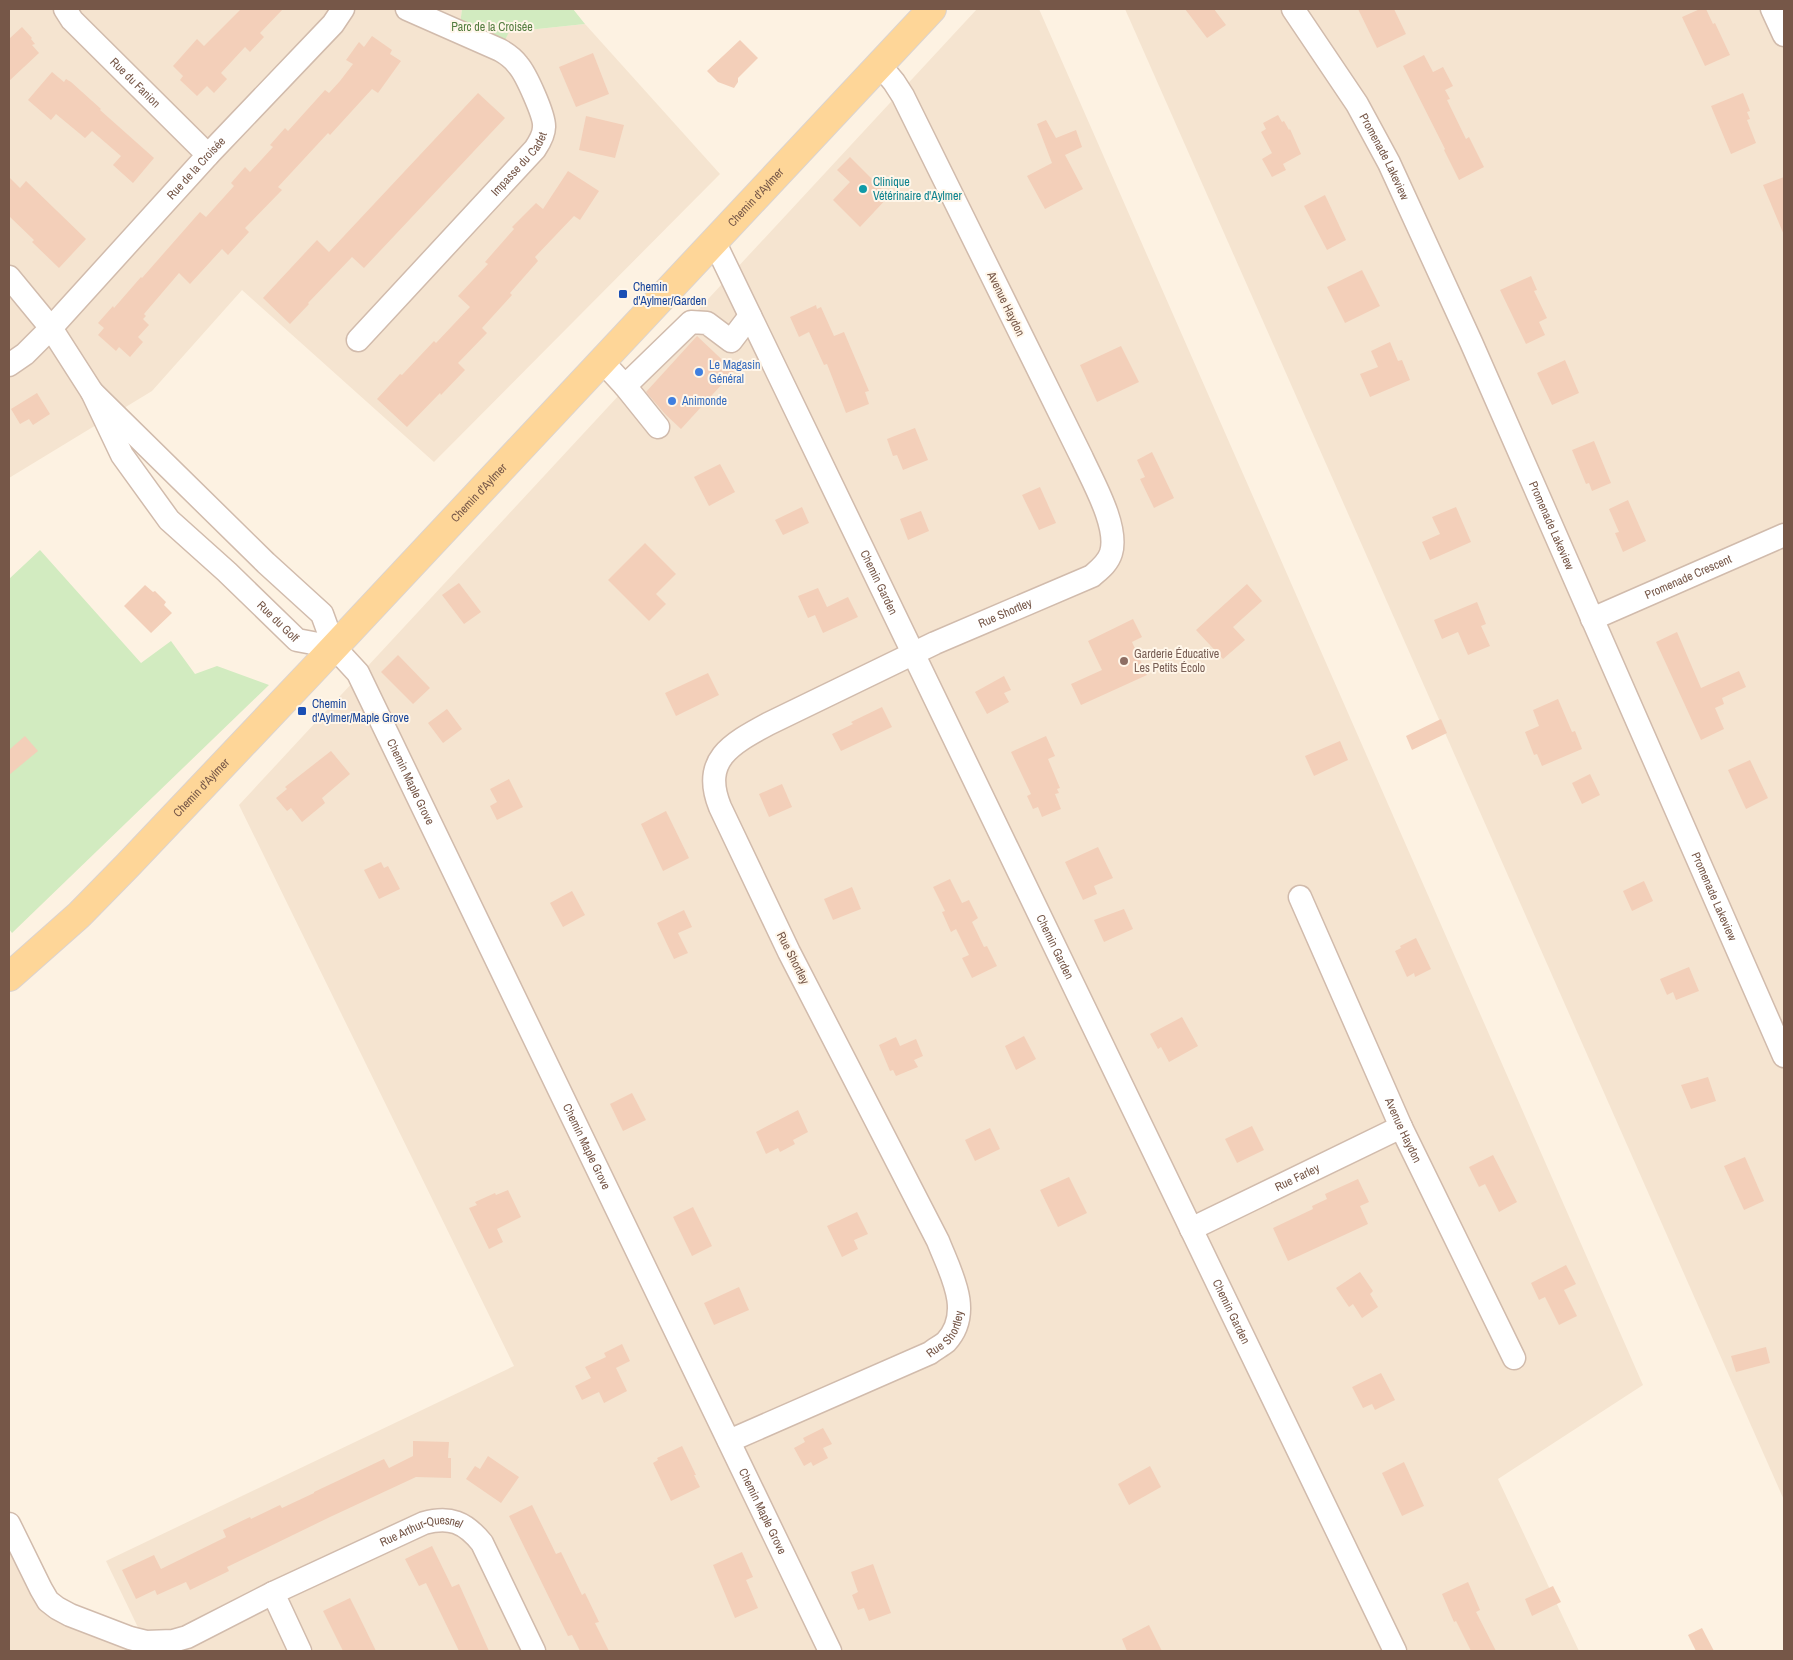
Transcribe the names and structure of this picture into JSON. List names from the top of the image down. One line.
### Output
{"streets":{"main road":["Chemin d'Aylmer"],"street":["Rue du Fanion","Promenade Lakeview","Impasse du Cadet","Rue de la Croisée","Avenue Haydon","Promenade Crescent","Chemin Garden","Rue Shortley","Rue du Golf","Chemin Maple Grove","Rue Farley","Rue Arthur-Quesnel"]},"crossings":[["Rue du Fanion","Rue de la Croisée"],["Promenade Lakeview","Promenade Crescent"],["Rue de la Croisée","Rue du Golf"],["Chemin d'Aylmer","Avenue Haydon"],["Chemin d'Aylmer","Chemin Garden"],["Chemin d'Aylmer","Rue du Golf"],["Chemin d'Aylmer","Chemin Maple Grove"],["Avenue Haydon","Rue Shortley"],["Avenue Haydon","Rue Farley"],["Chemin Garden","Rue Shortley"],["Chemin Garden","Rue Farley"],["Rue Shortley","Chemin Maple Grove"],["Rue du Golf","Chemin Maple Grove"]],"parks":["Parc de la Croisée"],"places":{"other":["Clinique Vétérinaire d'Aylmer","Le Magasin Général","Animonde","Garderie Éducative Les Petits Écolo"],"transit":["Chemin d'Aylmer/Garden","Chemin d'Aylmer/Maple Grove"]}}
